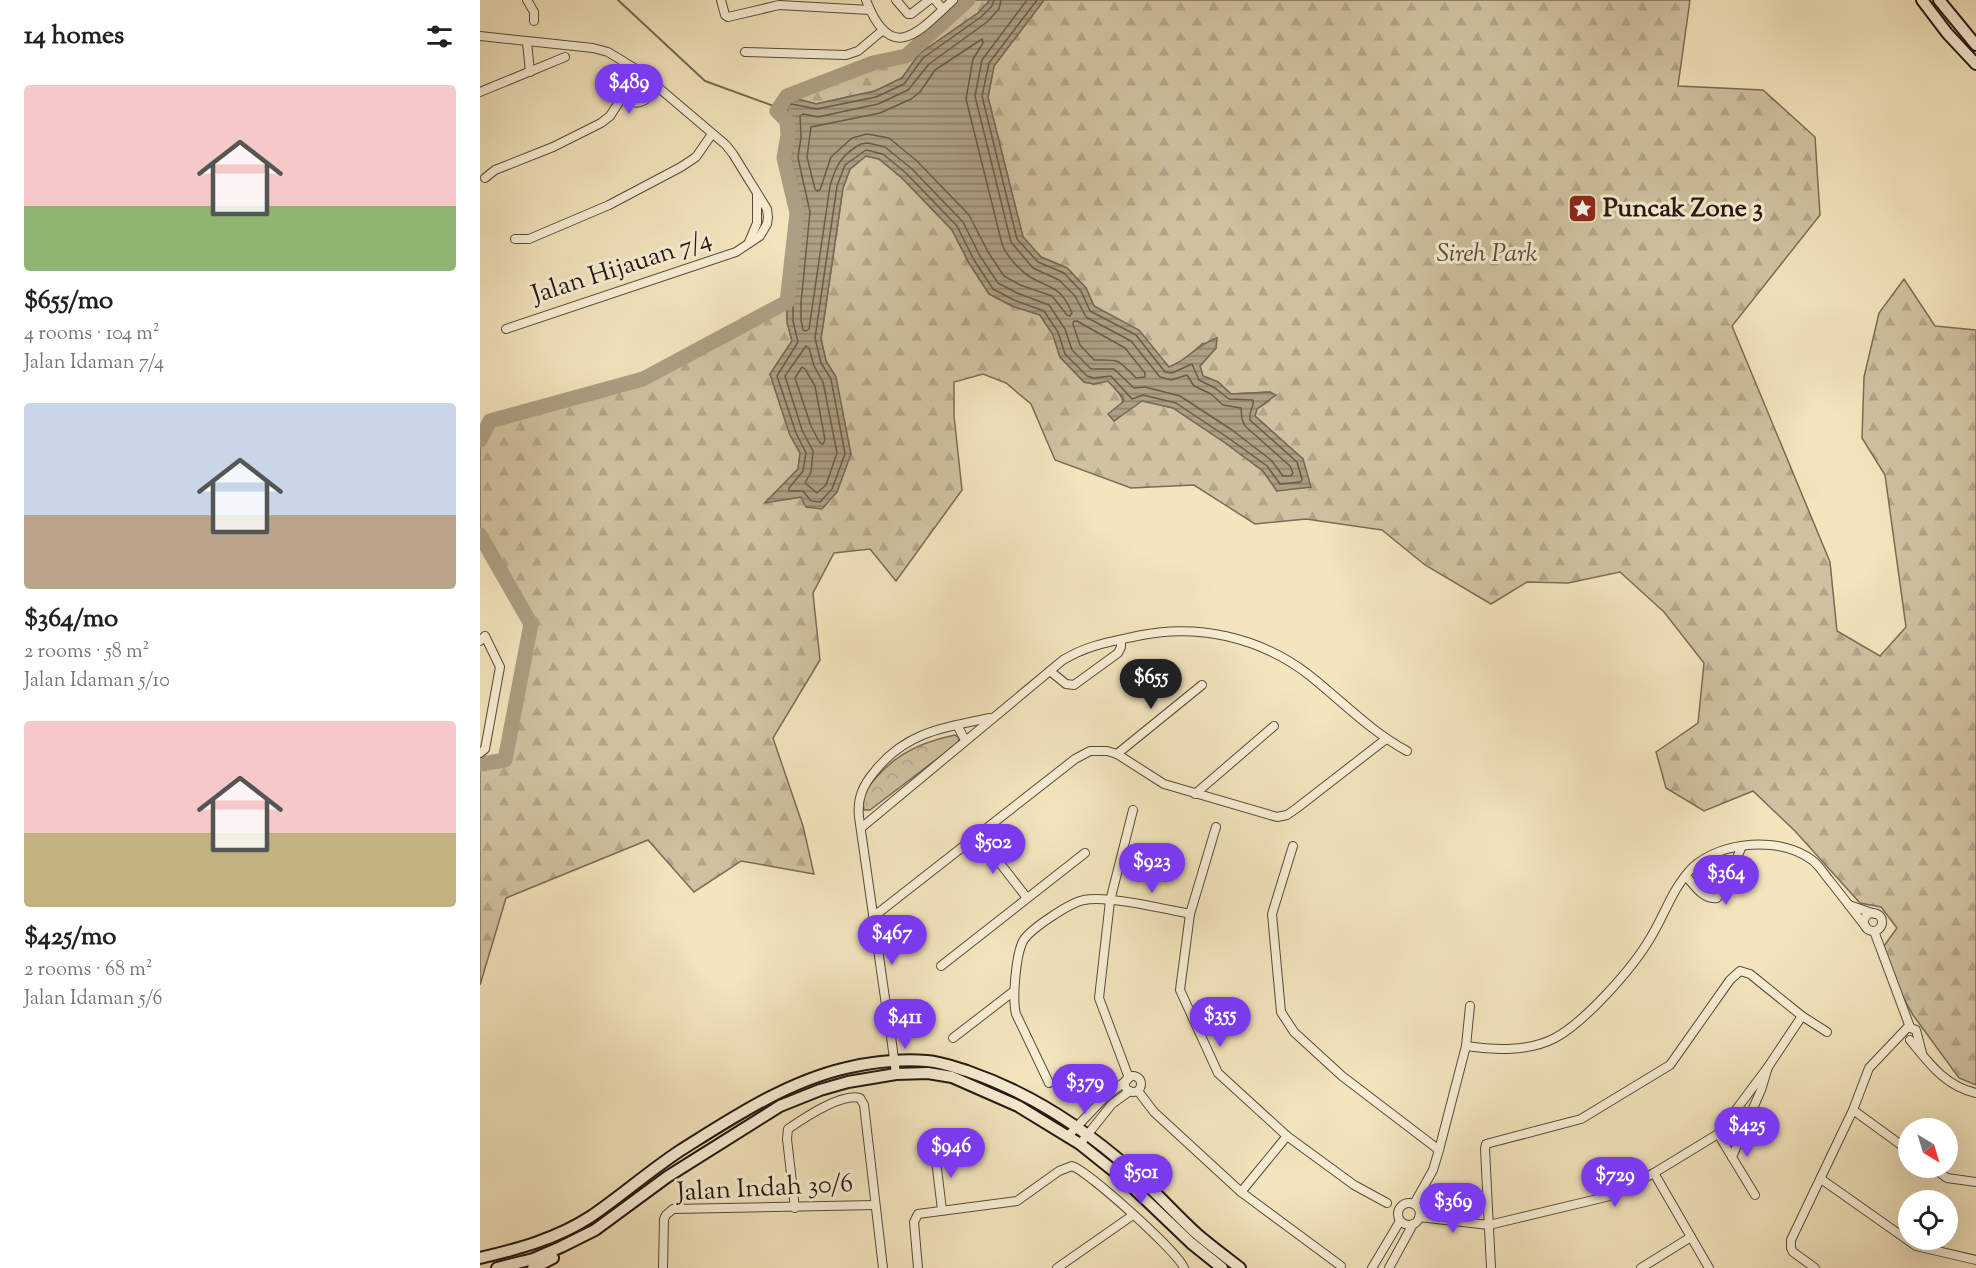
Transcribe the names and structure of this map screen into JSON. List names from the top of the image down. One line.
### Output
{"streets":{"street":["Jalan Hijauan 7/4","Jalan Indah 30/6"]},"parks":["Sireh Park"],"places":{"place":["Puncak Zone 3"]},"north":"bottom right","page":{"heading":"14 homes","price":["$489","$655","$502","$923","$364","$467","$355","$411","$379","$425","$946","$501","$729","$369"],"list":[{"name":"$655/mo","note":"4 rooms · 104 m² · Jalan Idaman 7/4"},{"name":"$364/mo","note":"2 rooms · 58 m² · Jalan Idaman 5/10"},{"name":"$425/mo","note":"2 rooms · 68 m² · Jalan Idaman 5/6"}]}}
